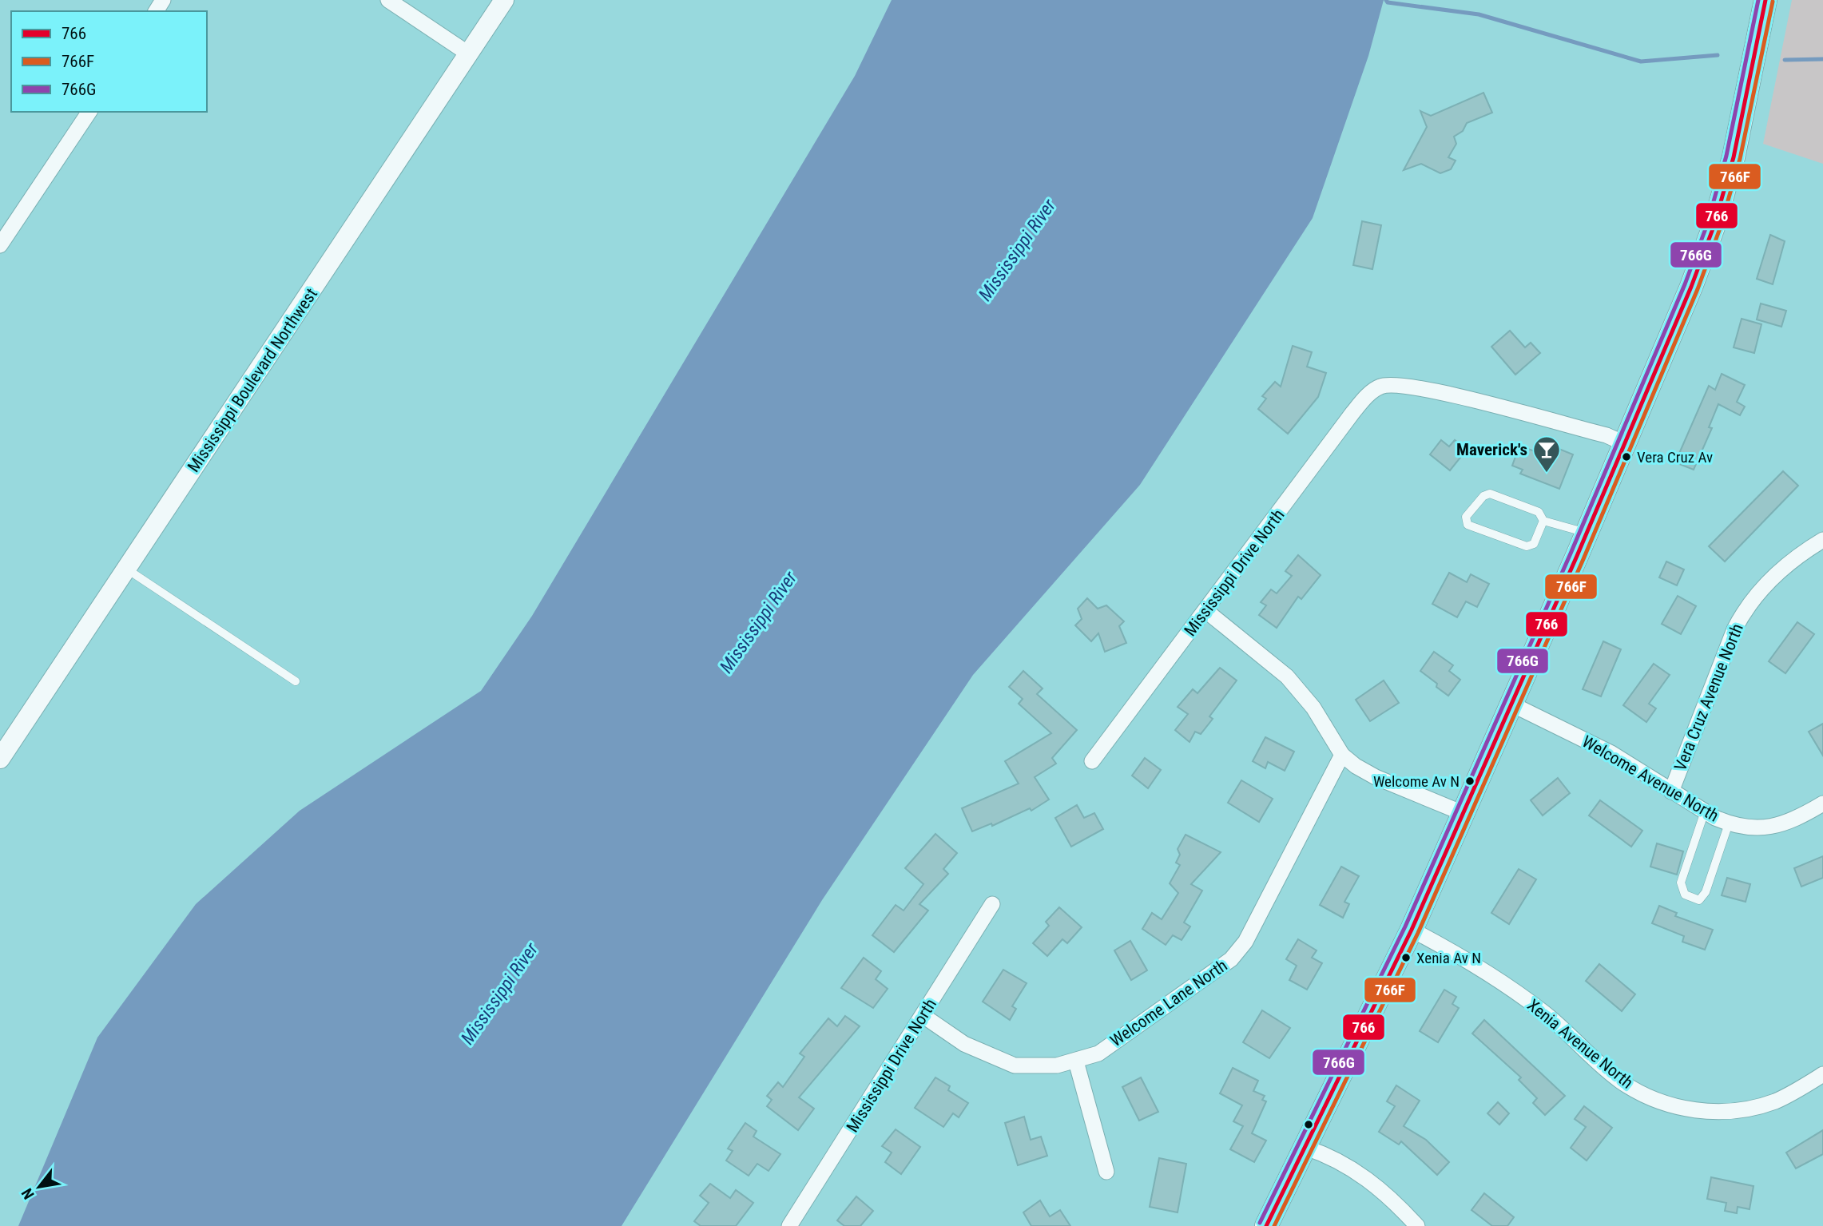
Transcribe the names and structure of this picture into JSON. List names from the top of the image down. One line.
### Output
{"streets":{"street":["Mississippi Boulevard Northwest","Mississippi Drive North","Vera Cruz Avenue North","Welcome Avenue North","Welcome Lane North","Xenia Avenue North"]},"crossings":[["Mississippi Drive North","Welcome Lane North"],["Vera Cruz Avenue North","Welcome Avenue North"]],"water":["Mississippi River"],"places":{"other":["Vera Cruz Av","Welcome Av N","Xenia Av N"],"bar":["Maverick's"]},"lines":["transit line 766","transit line 766G","transit line 766F"],"legend":["766","766F","766G"],"north":"bottom left"}
